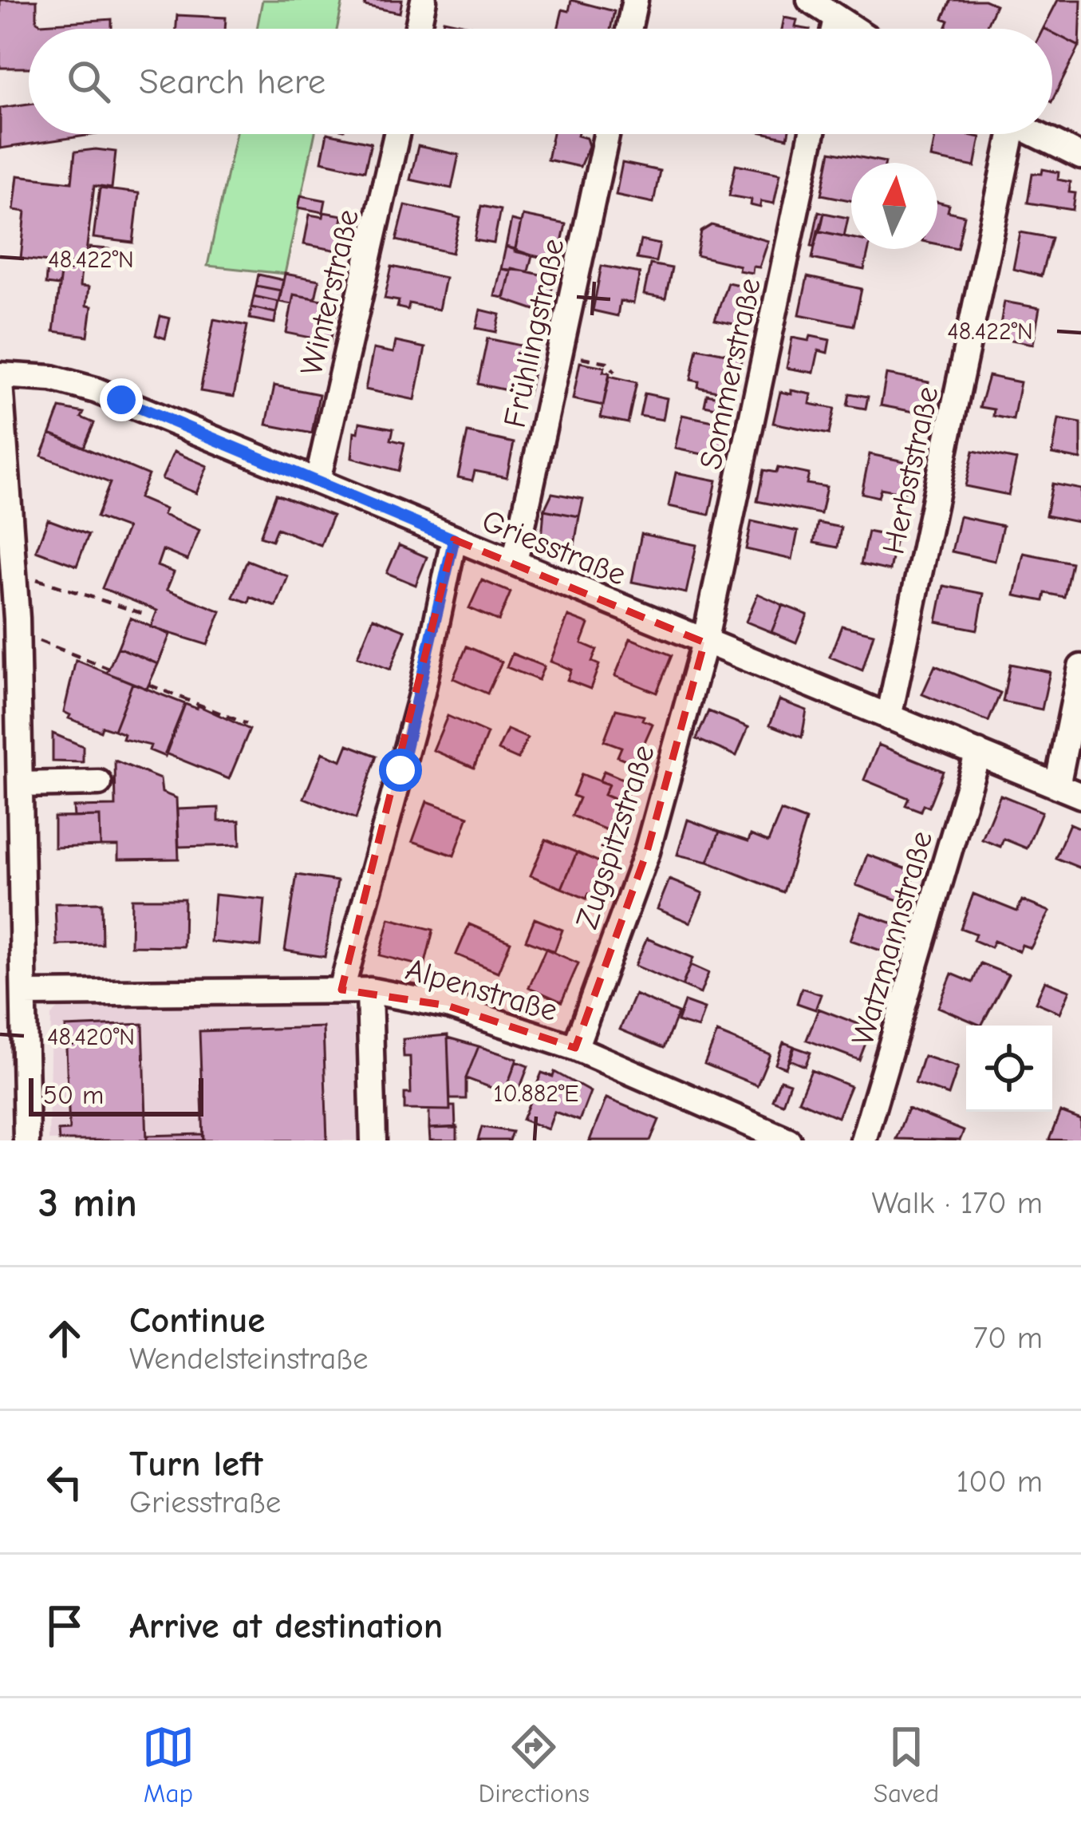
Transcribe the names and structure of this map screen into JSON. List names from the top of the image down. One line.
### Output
{"streets":{"street":["Winterstraße","Frühlingstraße","Sommerstraße","Herbststraße","Griesstraße","Zugspitzstraße","Watzmannstraße","Alpenstraße"]},"crossings":[["Winterstraße","Griesstraße"],["Frühlingstraße","Griesstraße"],["Sommerstraße","Griesstraße"],["Sommerstraße","Zugspitzstraße"],["Herbststraße","Griesstraße"],["Griesstraße","Zugspitzstraße"],["Griesstraße","Watzmannstraße"],["Zugspitzstraße","Alpenstraße"]],"scale_bar":"50 m","north":"top","page":{"search":"Search here","scale":"50 m","heading":["3 min","Walk · 170 m"],"list":[["Continue","Wendelsteinstraße","70 m"],["Turn left","Griesstraße","100 m"],"Arrive at destination"],"nav":["Map","Directions","Saved"]},"coordinates":["48.422°N","48.420°N","10.882°E"]}
